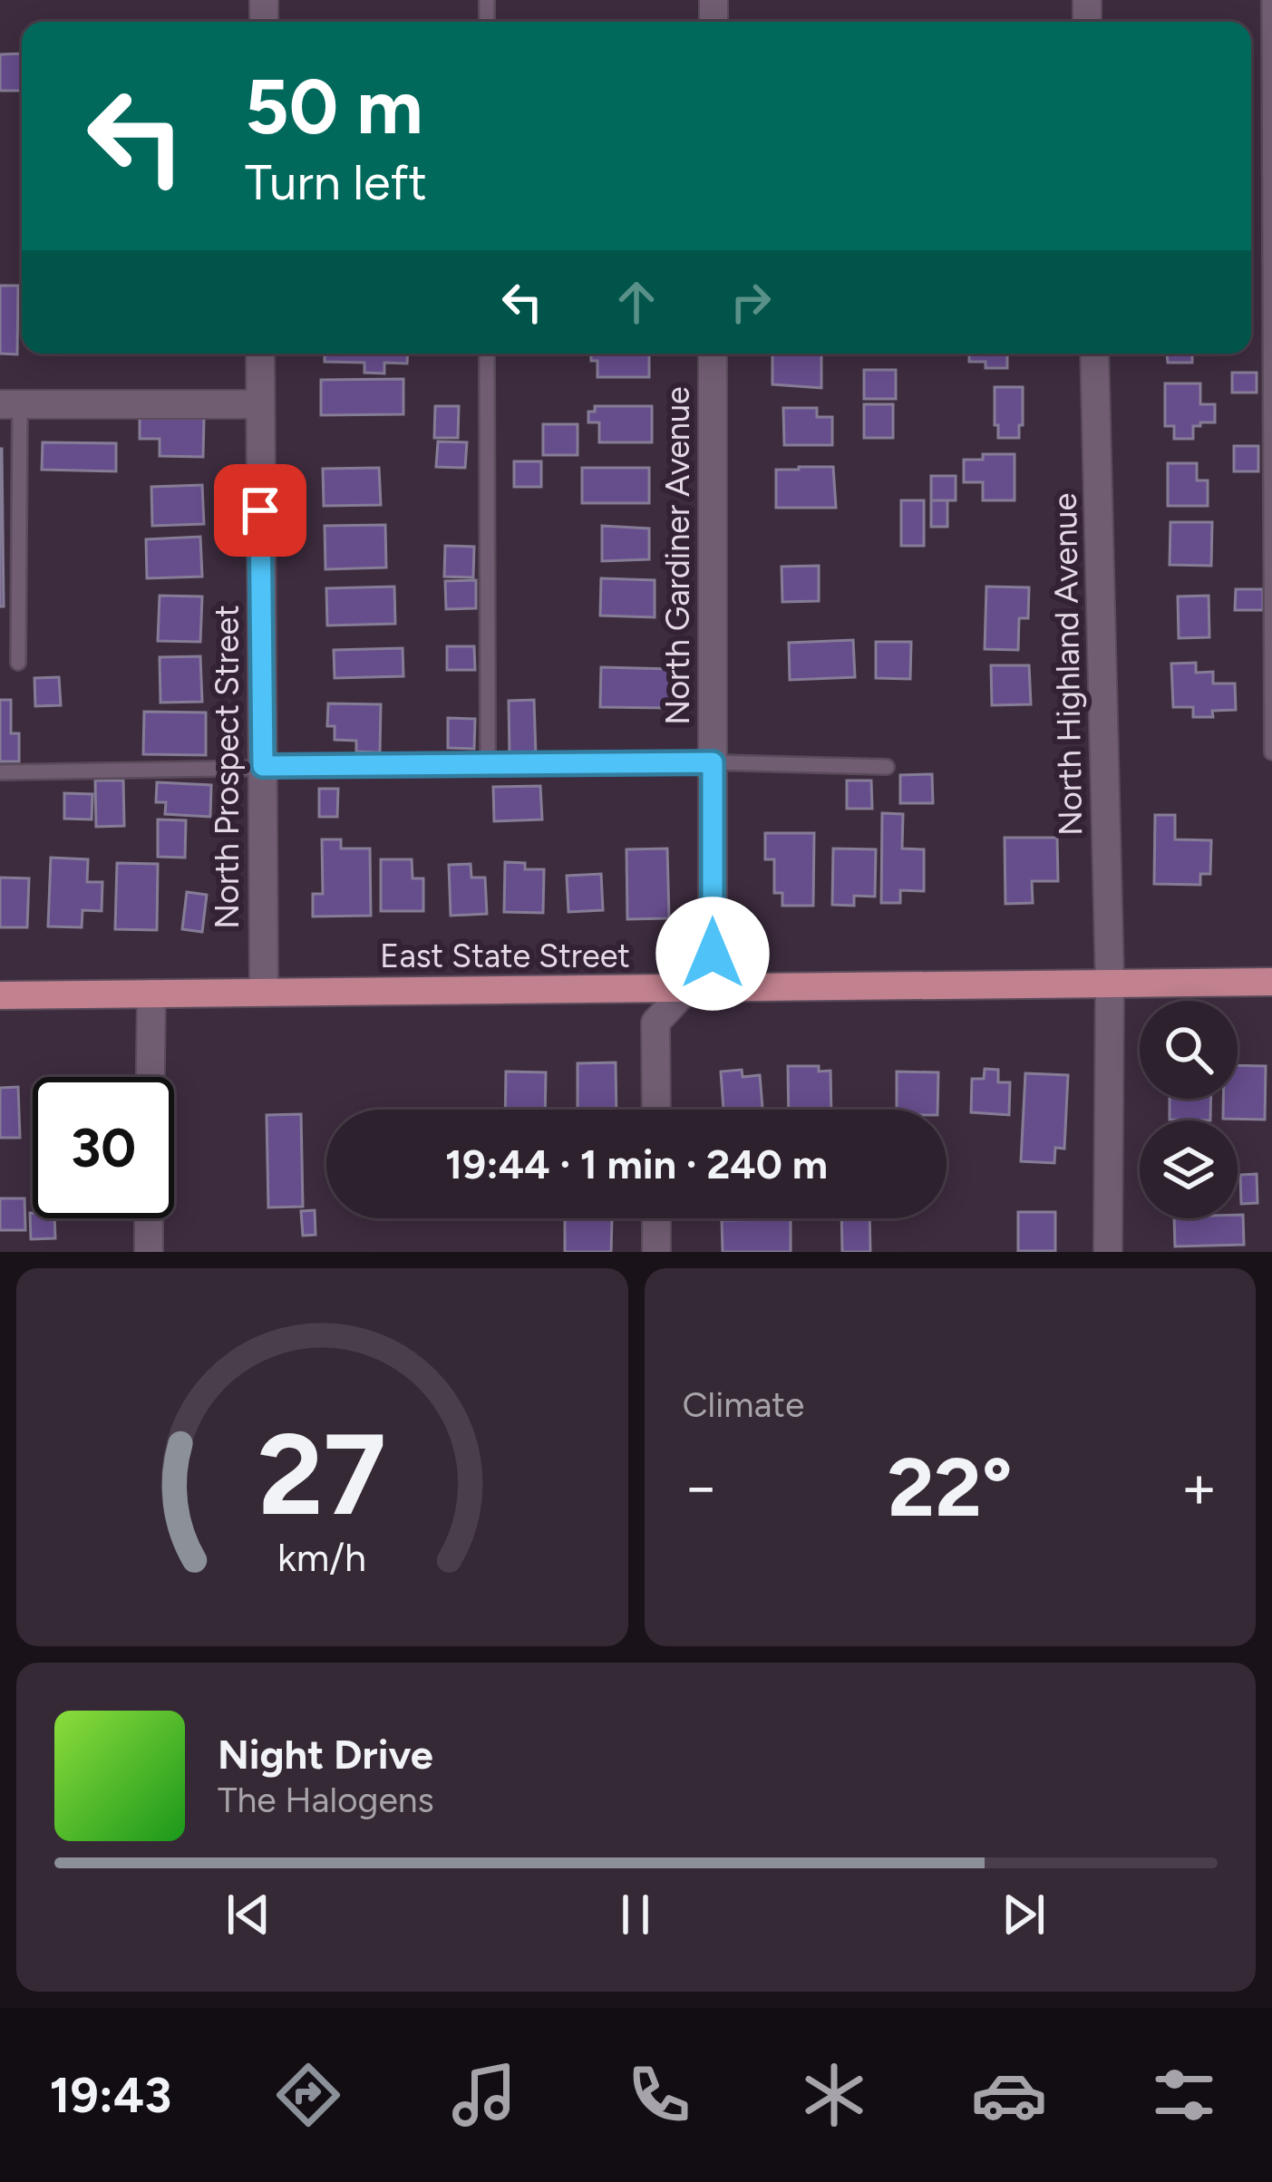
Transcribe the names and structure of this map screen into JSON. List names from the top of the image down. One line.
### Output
{"streets":{"main road":["East State Street"],"street":["North Gardiner Avenue","North Highland Avenue","North Prospect Street"]},"crossings":[["North Gardiner Avenue","East State Street"],["North Highland Avenue","East State Street"],["North Prospect Street","East State Street"]],"page":{"turn":["50 m","Turn left"],"limit":"30","trip":"19:44 · 1 min · 240 m","tile":"Climate","heat":["−","22°","+"],"song":["Night Drive","The Halogens"],"tabs":"19:43","gauge":["27","km/h"]}}
